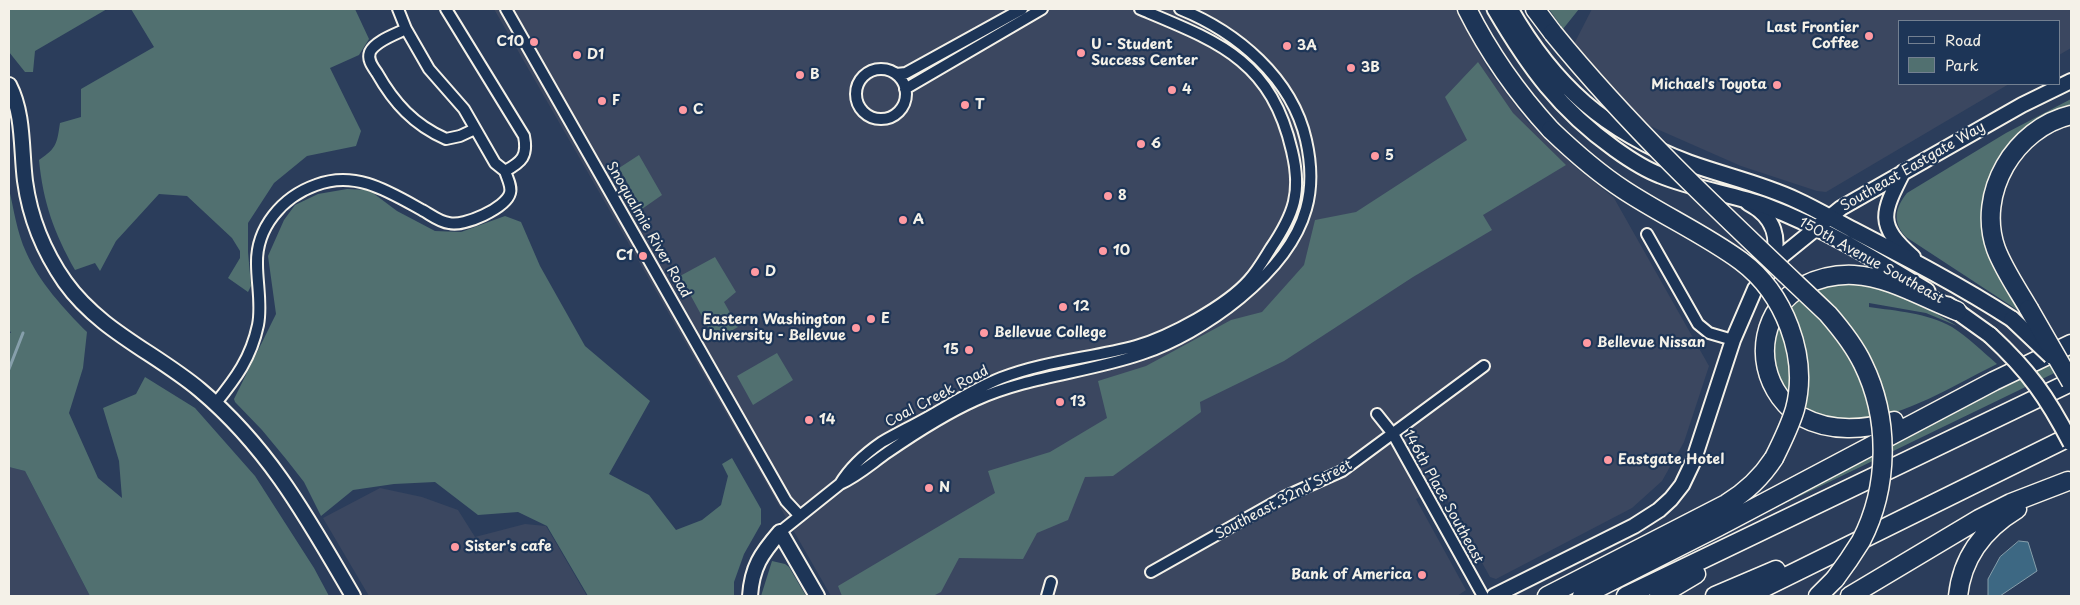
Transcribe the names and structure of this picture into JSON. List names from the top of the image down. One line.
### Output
{"streets":{"main road":["Southeast Eastgate Way","150th Avenue Southeast"],"street":["Snoqualmie River Road","Coal Creek Road","146th Place Southeast","Southeast 32nd Street"]},"crossings":[["Southeast Eastgate Way","150th Avenue Southeast"],["Snoqualmie River Road","Coal Creek Road"],["146th Place Southeast","Southeast 32nd Street"]],"places":["Last Frontier Coffee","C10","3A","U - Student Success Center","D1","3B","B","Michael's Toyota","4","F","T","C","6","5","8","A","10","C1","D","12","E","Eastern Washington University - Bellevue","Bellevue College","Bellevue Nissan","15","13","14","Eastgate Hotel","N","Sister's cafe","Bank of America"],"legend":["Road","Park"]}
